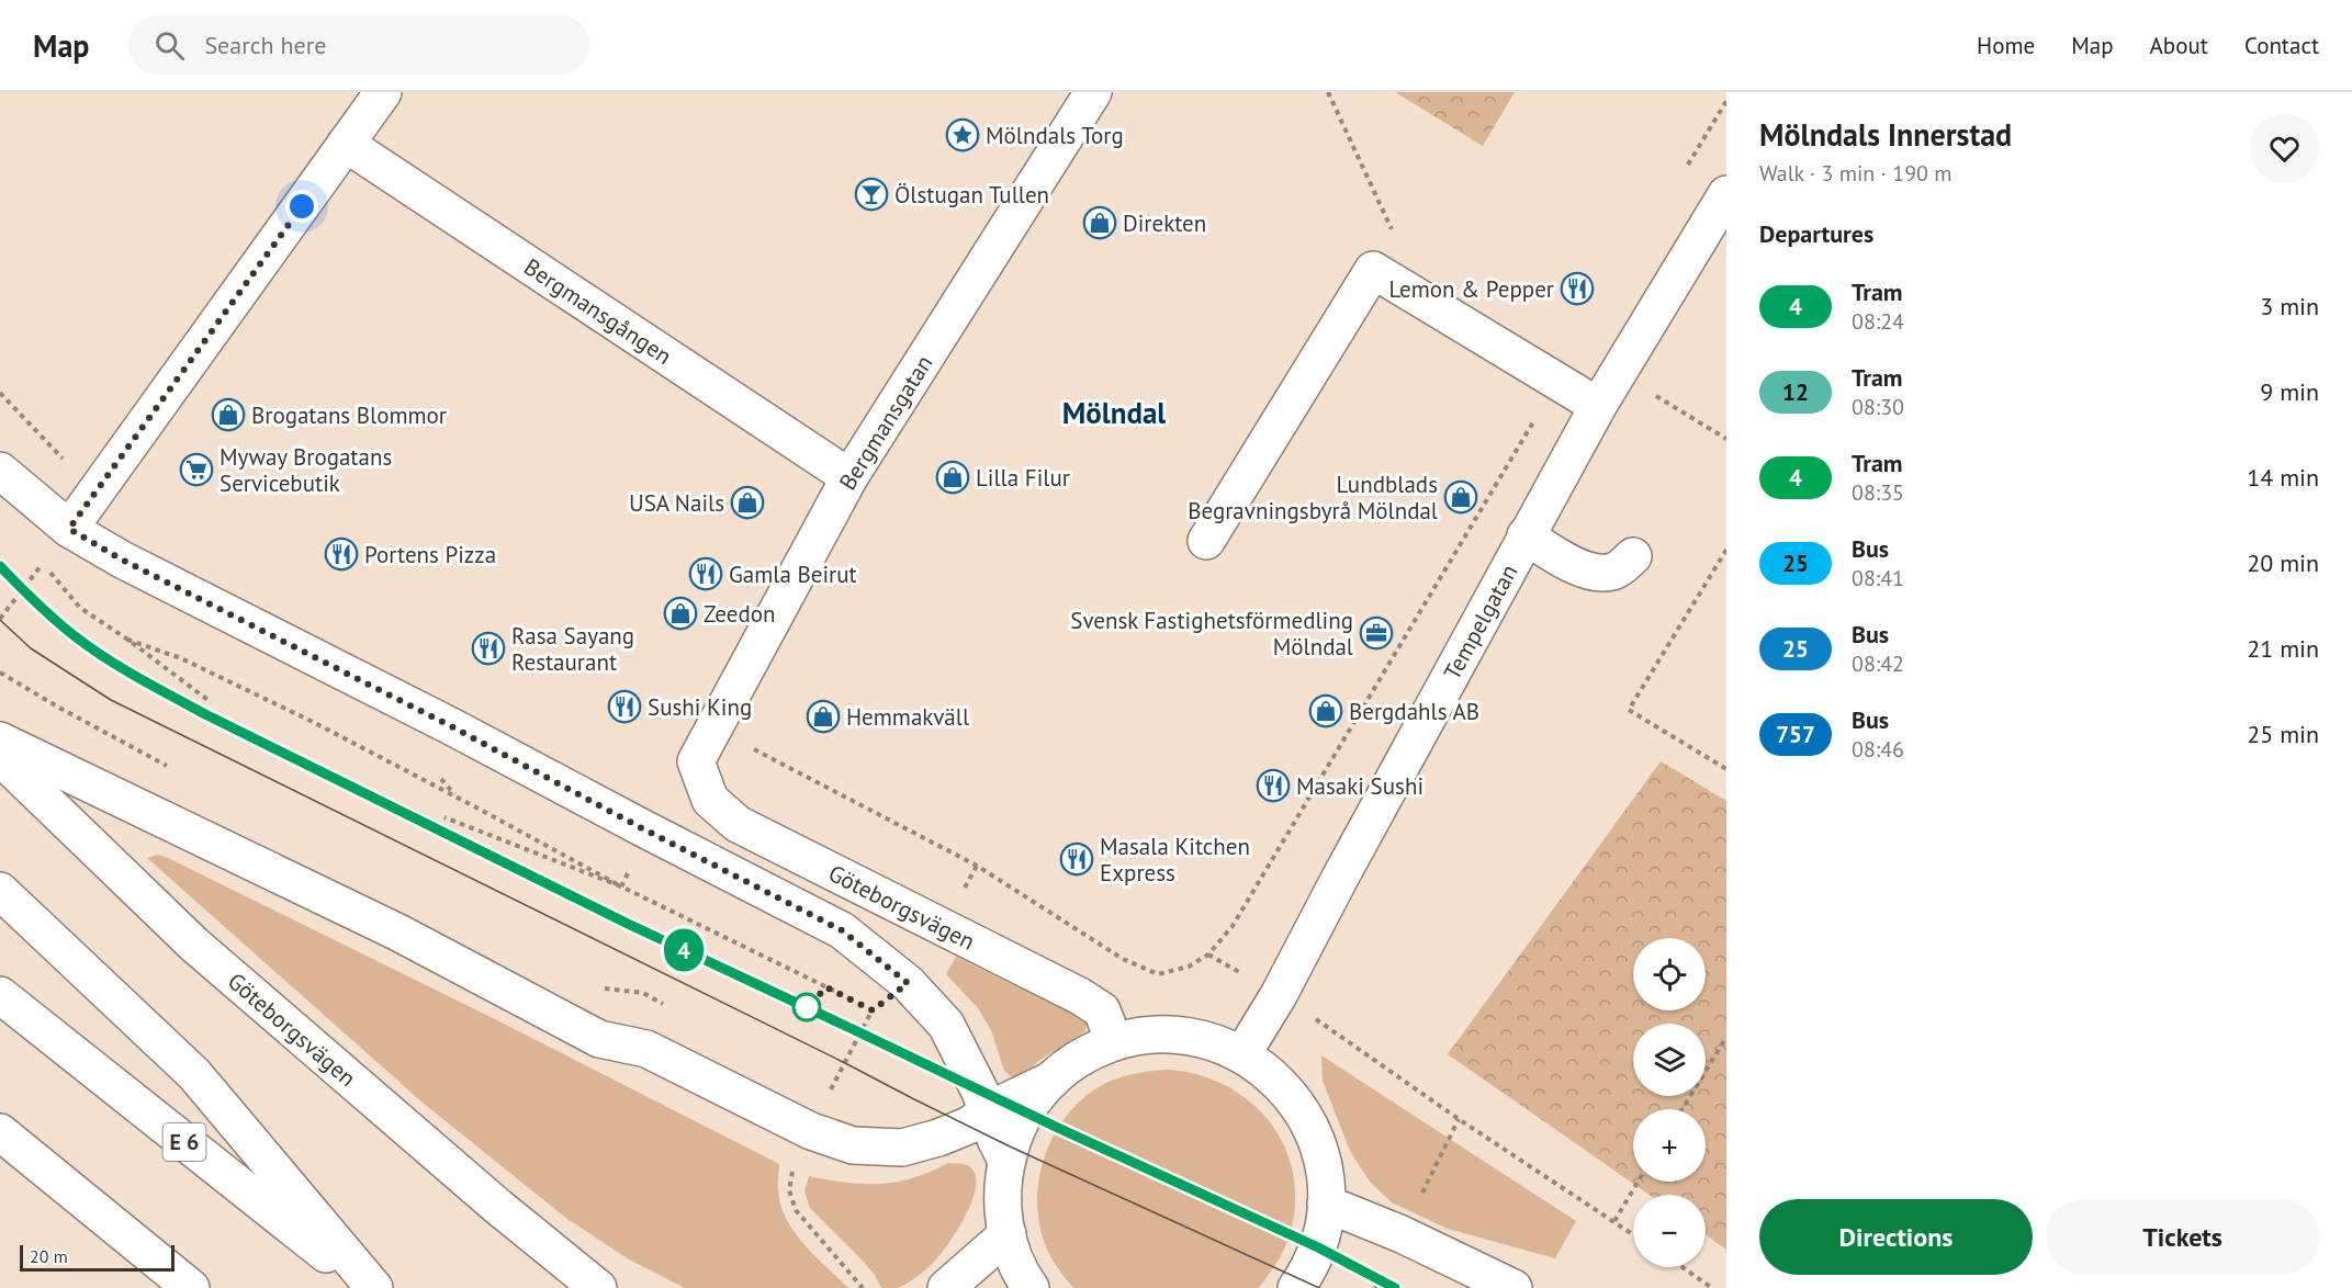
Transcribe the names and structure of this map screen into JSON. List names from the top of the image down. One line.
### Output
{"streets":{"main road":["Bergmansgången","Bergmansgatan","Tempelgatan","Göteborgsvägen","E 6"]},"crossings":[["Bergmansgången","Bergmansgatan"],["Bergmansgatan","Göteborgsvägen"]],"districts":["Mölndal"],"places":{"place":["Mölndals Torg"],"bar":["Ölstugan Tullen"],"shop":["Direkten","Brogatans Blommor","Lilla Filur","Lundblads Begravningsbyrå Mölndal","USA Nails","Zeedon","Bergdahls AB","Hemmakväll"],"restaurant":["Lemon & Pepper","Portens Pizza","Gamla Beirut","Rasa Sayang Restaurant","Sushi King","Masaki Sushi","Masala Kitchen Express"],"supermarket":["Myway Brogatans Servicebutik"],"office":["Svensk Fastighetsförmedling Mölndal"]},"lines":["tram line 4"],"scale_bar":"20 m","page":{"header":"Map","search":"Search here","nav":["Home","Map","About","Contact"],"on_map":"4","heading":[["Mölndals Innerstad","Walk · 3 min · 190 m"],"Departures"],"list":[{"mark":"4","name":"Tram","note":"08:24","value":"3 min"},{"mark":"12","name":"Tram","note":"08:30","value":"9 min"},{"mark":"4","name":"Tram","note":"08:35","value":"14 min"},{"mark":"25","name":"Bus","note":"08:41","value":"20 min"},{"mark":"25","name":"Bus","note":"08:42","value":"21 min"},{"mark":"757","name":"Bus","note":"08:46","value":"25 min"}],"map_buttons":["+","−"],"buttons":["Directions","Tickets"],"scale":"20 m"}}
